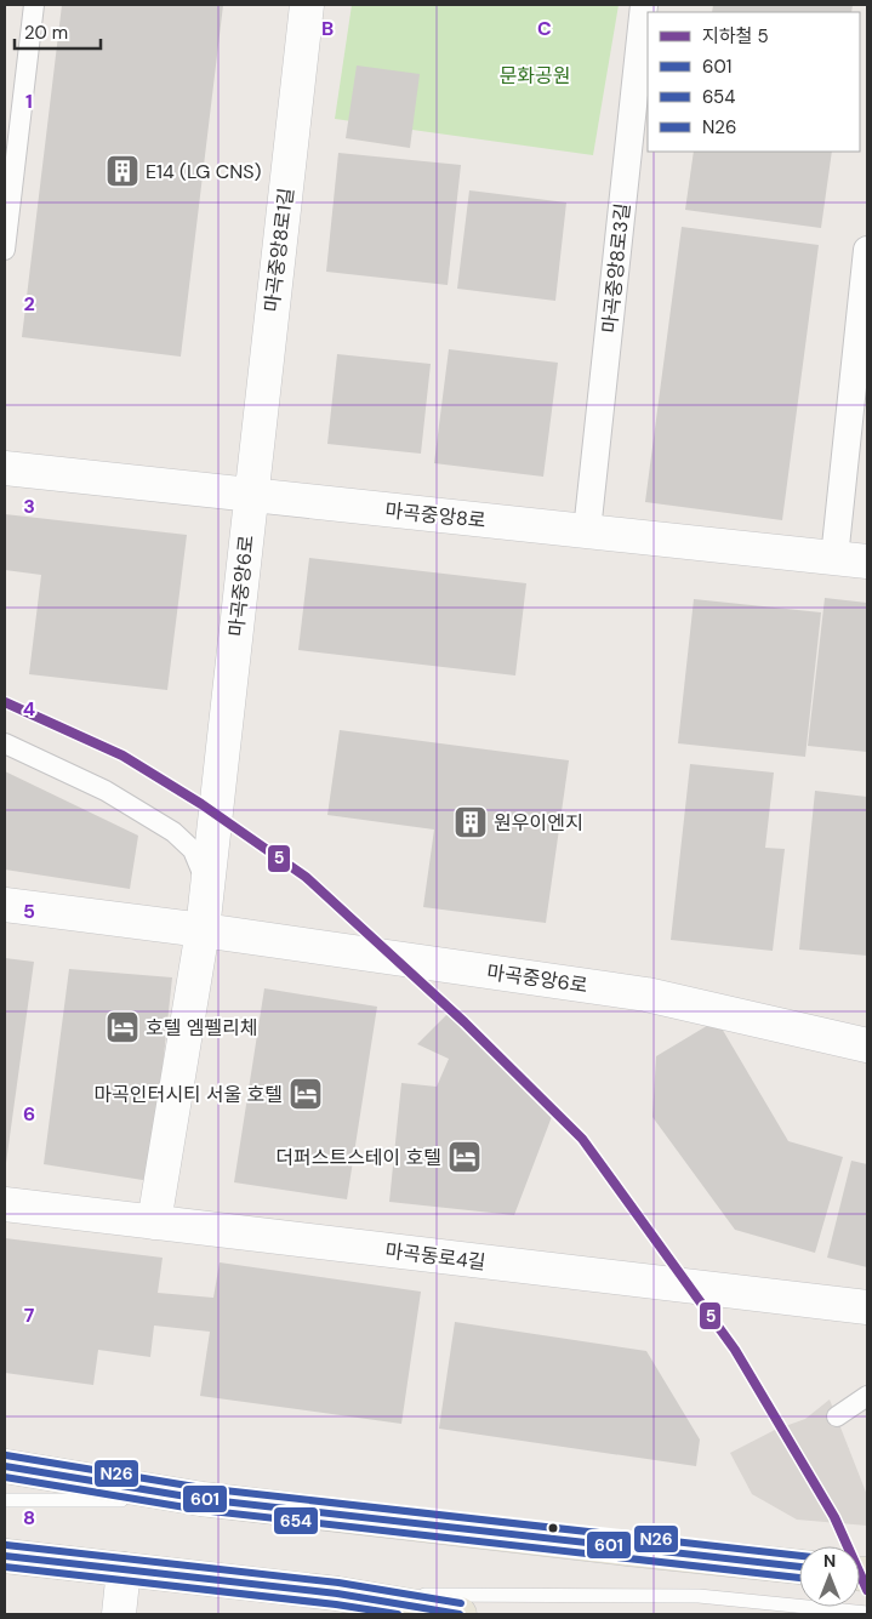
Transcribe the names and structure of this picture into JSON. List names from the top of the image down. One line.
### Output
{"streets":{"street":["마곡중앙8로1길","마곡중앙8로3길","마곡중앙8로","마곡중앙6로","마곡동로4길"]},"crossings":[["마곡중앙8로1길","마곡중앙8로"],["마곡중앙8로1길","마곡중앙6로"],["마곡중앙8로3길","마곡중앙8로"],["마곡중앙8로","마곡중앙6로"],["마곡중앙6로","마곡동로4길"]],"parks":["문화공원"],"places":{"building":["E14 (LG CNS)","원우이엔지"],"hotel":["호텔 엠펠리체","마곡인터시티 서울 호텔","더퍼스트스테이 호텔"]},"lines":["metro line 5","transit line N26","transit line 601","transit line 654"],"legend":["지하철 5","601","654","N26"],"scale_bar":"20 m","north":"top","grid":{"columns":["B","C"],"rows":["1","2","3","4","5","6","7","8"]}}
